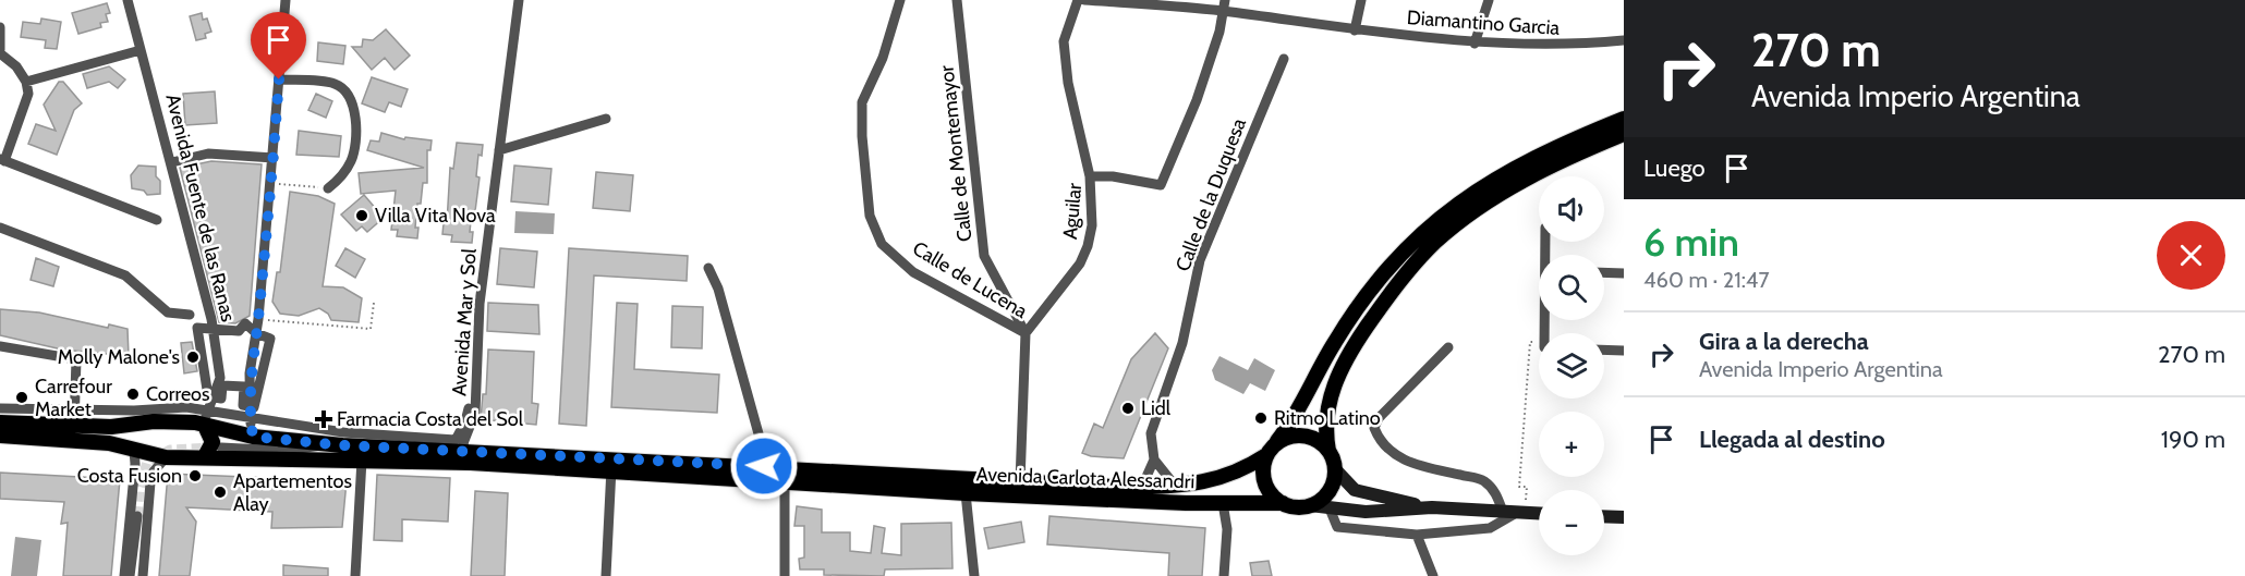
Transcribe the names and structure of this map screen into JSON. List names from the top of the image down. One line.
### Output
{"streets":{"main road":["Avenida Carlota Alessandri"],"street":["Diamantino Garcia","Calle de Montemayor","Calle de la Duquesa","Avenida Fuente de las Ranas","Aguilar","Calle de Lucena","Avenida Mar y Sol"]},"crossings":[["Diamantino Garcia","Aguilar"],["Calle de Montemayor","Aguilar"],["Calle de Montemayor","Calle de Lucena"],["Aguilar","Calle de Lucena"]],"places":{"other":["Villa Vita Nova","Molly Malone's","Correos","Carrefour Market","Lidl","Ritmo Latino","Costa Fusion","Apartementos Alay"],"health":["Farmacia Costa del Sol"]},"page":{"turn":["270 m","Avenida Imperio Argentina"],"then":"Luego","map_buttons":["+","−"],"heading":["6 min","460 m · 21:47"],"list":[{"name":"Gira a la derecha","note":"Avenida Imperio Argentina","value":"270 m"},{"name":"Llegada al destino","value":"190 m"}]}}
